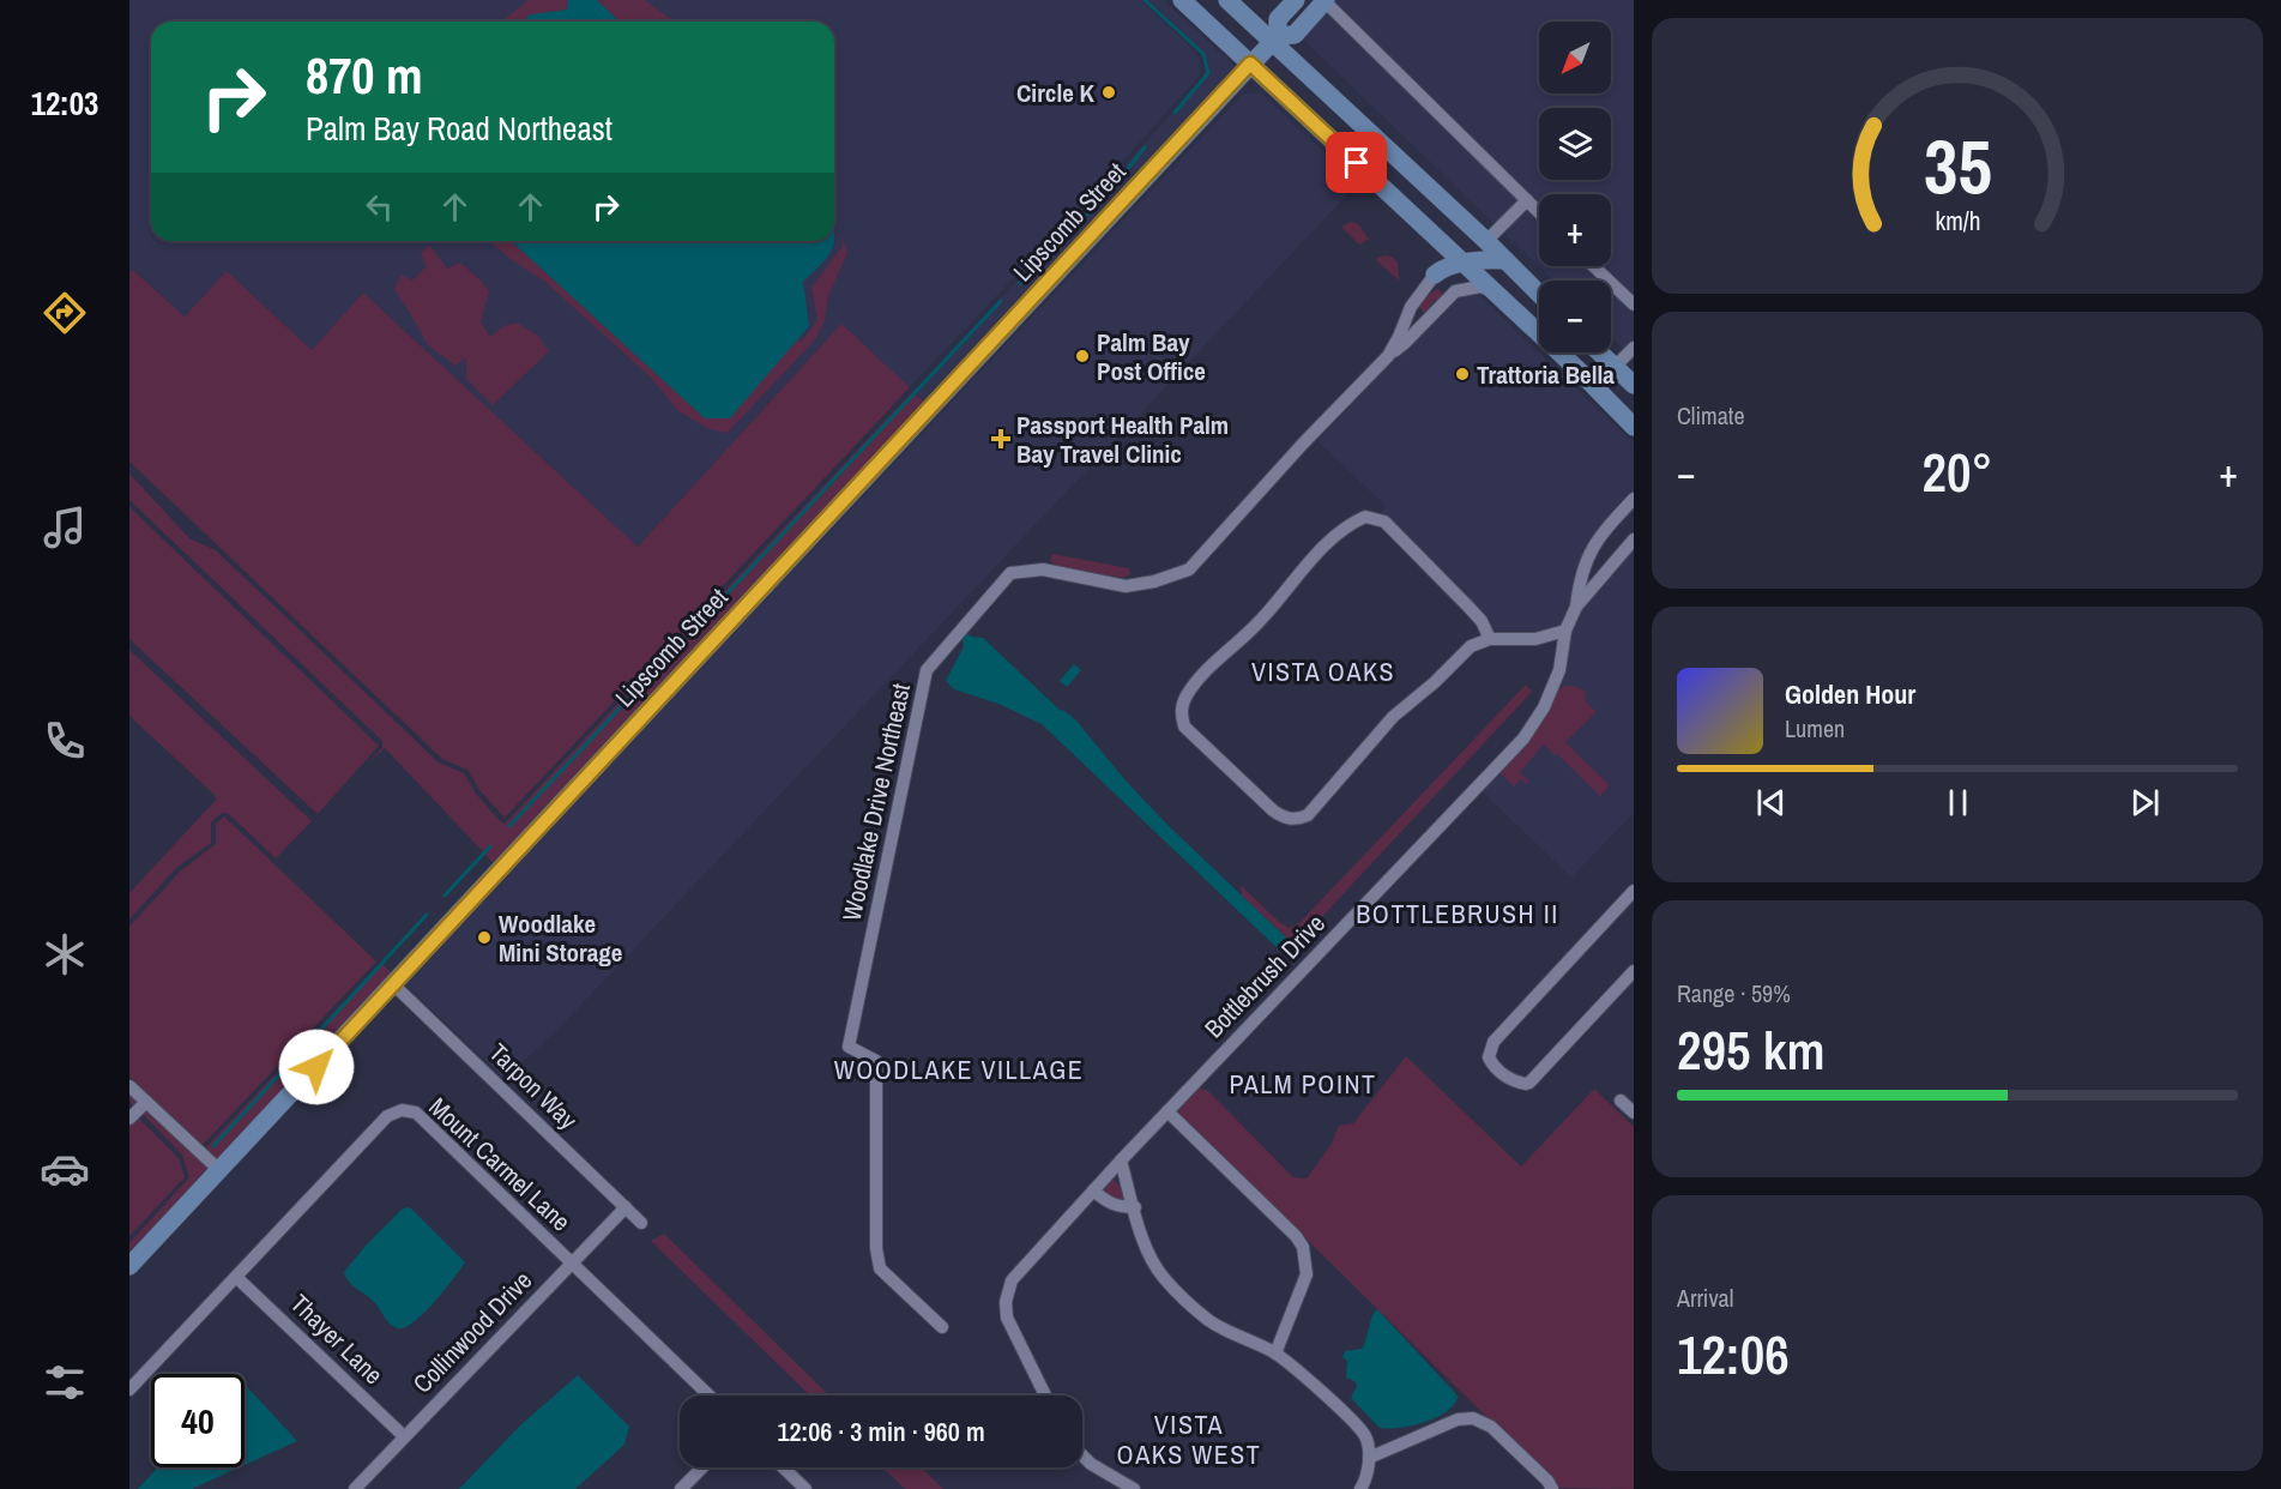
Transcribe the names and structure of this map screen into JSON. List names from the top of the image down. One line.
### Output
{"streets":{"street":["Lipscomb Street","Woodlake Drive Northeast","Bottlebrush Drive","Tarpon Way","Mount Carmel Lane","Collinwood Drive","Thayer Lane"]},"crossings":[["Lipscomb Street","Tarpon Way"],["Tarpon Way","Collinwood Drive"],["Mount Carmel Lane","Collinwood Drive"],["Mount Carmel Lane","Thayer Lane"],["Collinwood Drive","Thayer Lane"]],"districts":["VISTA OAKS","BOTTLEBRUSH II","WOODLAKE VILLAGE","PALM POINT","VISTA OAKS WEST"],"places":{"other":["Circle K","Palm Bay Post Office","Trattoria Bella","Woodlake Mini Storage"],"health":["Passport Health Palm Bay Travel Clinic"]},"north":"bottom left","page":{"tabs":"12:03","map_buttons":["+","−"],"turn":["870 m","Palm Bay Road Northeast"],"tile":["Climate",["Range · 59%","295 km"],["Arrival","12:06"]],"heat":["−","20°","+"],"song":["Golden Hour","Lumen"],"limit":"40","trip":"12:06 · 3 min · 960 m","gauge":["35","km/h"]}}
